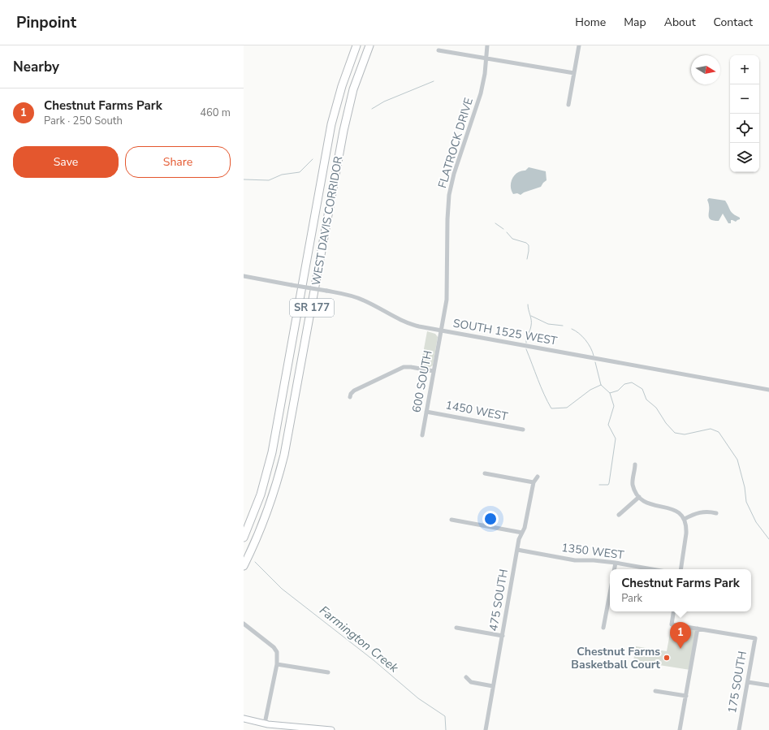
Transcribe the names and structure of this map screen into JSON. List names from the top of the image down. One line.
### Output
{"streets":{"highway":["WEST DAVIS CORRIDOR","SR 177"],"street":["FLATROCK DRIVE","SOUTH 1525 WEST","600 SOUTH","1450 WEST","1350 WEST","475 SOUTH","175 SOUTH"]},"crossings":[["FLATROCK DRIVE","SOUTH 1525 WEST"],["FLATROCK DRIVE","600 SOUTH"],["SOUTH 1525 WEST","600 SOUTH"],["600 SOUTH","1450 WEST"],["1350 WEST","475 SOUTH"]],"water":["Farmington Creek"],"places":["Chestnut Farms Basketball Court"],"north":"right","page":{"header":"Pinpoint","nav":["Home","Map","About","Contact"],"heading":"Nearby","map_buttons":["+","−"],"list":[{"mark":"1","name":"Chestnut Farms Park","note":"Park · 250 South","value":"460 m"}],"buttons":["Save","Share"],"popup":["Chestnut Farms Park","Park"],"pins":"1"}}
